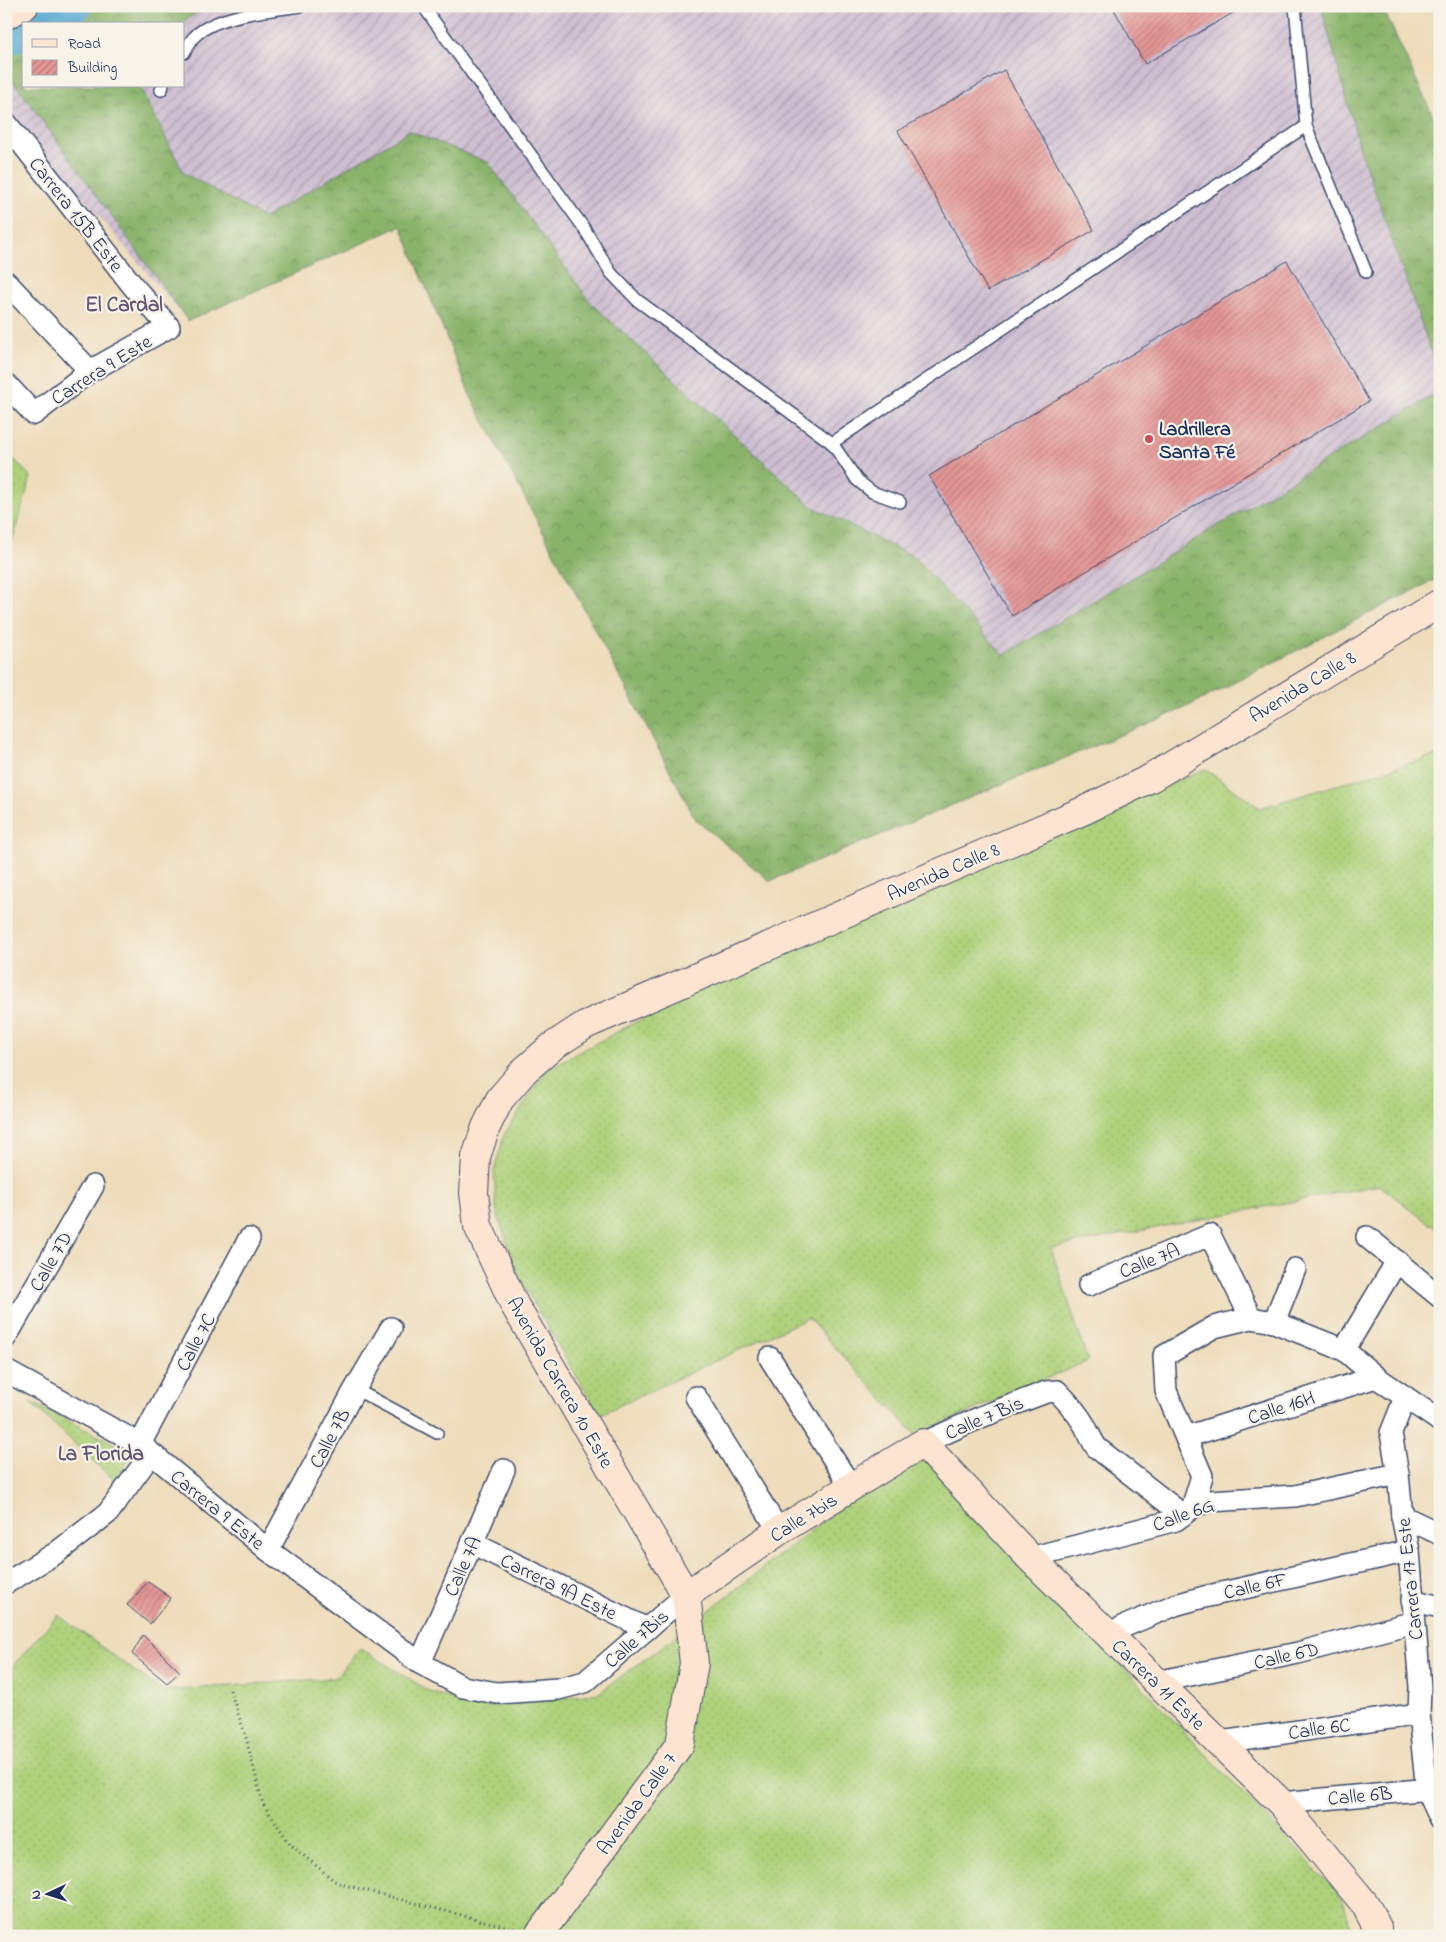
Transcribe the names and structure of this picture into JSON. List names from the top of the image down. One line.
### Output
{"streets":{"main road":["Avenida Calle 8","Avenida Carrera 10 Este","Calle 7bis","Carrera 11 Este","Avenida Calle 7"],"street":["Carrera 15B Este","Carrera 9 Este","Calle 7A","Calle 7D","Calle 7C","Calle 16H","Calle 7 Bis","Calle 7B","Calle 6G","Carrera 17 Este","Calle 6F","Carrera 9A Este","Calle 7Bis","Calle 6D","Calle 6C","Calle 6B"]},"crossings":[["Carrera 15B Este","Carrera 9 Este"],["Carrera 9 Este","Calle 7A"],["Carrera 9 Este","Calle 7C"],["Carrera 9 Este","Calle 7B"],["Carrera 9 Este","Calle 7Bis"],["Avenida Calle 8","Avenida Carrera 10 Este"],["Calle 7A","Carrera 9A Este"],["Avenida Carrera 10 Este","Calle 7bis"],["Avenida Carrera 10 Este","Calle 7Bis"],["Avenida Carrera 10 Este","Avenida Calle 7"],["Calle 7 Bis","Calle 6G"],["Calle 7 Bis","Calle 7bis"],["Calle 7 Bis","Carrera 11 Este"],["Calle 6G","Carrera 17 Este"],["Calle 6G","Carrera 11 Este"],["Calle 7bis","Calle 7Bis"],["Calle 7bis","Carrera 11 Este"],["Calle 7bis","Avenida Calle 7"],["Carrera 17 Este","Calle 6F"],["Carrera 17 Este","Calle 6D"],["Carrera 17 Este","Calle 6C"],["Carrera 17 Este","Calle 6B"],["Calle 6F","Carrera 11 Este"],["Carrera 9A Este","Calle 7Bis"],["Calle 7Bis","Avenida Calle 7"],["Calle 6D","Carrera 11 Este"],["Carrera 11 Este","Calle 6C"],["Carrera 11 Este","Calle 6B"]],"districts":["El Cardal","La Florida"],"places":["Ladrillera Santa Fé"],"legend":["Road","Building"],"north":"left"}
